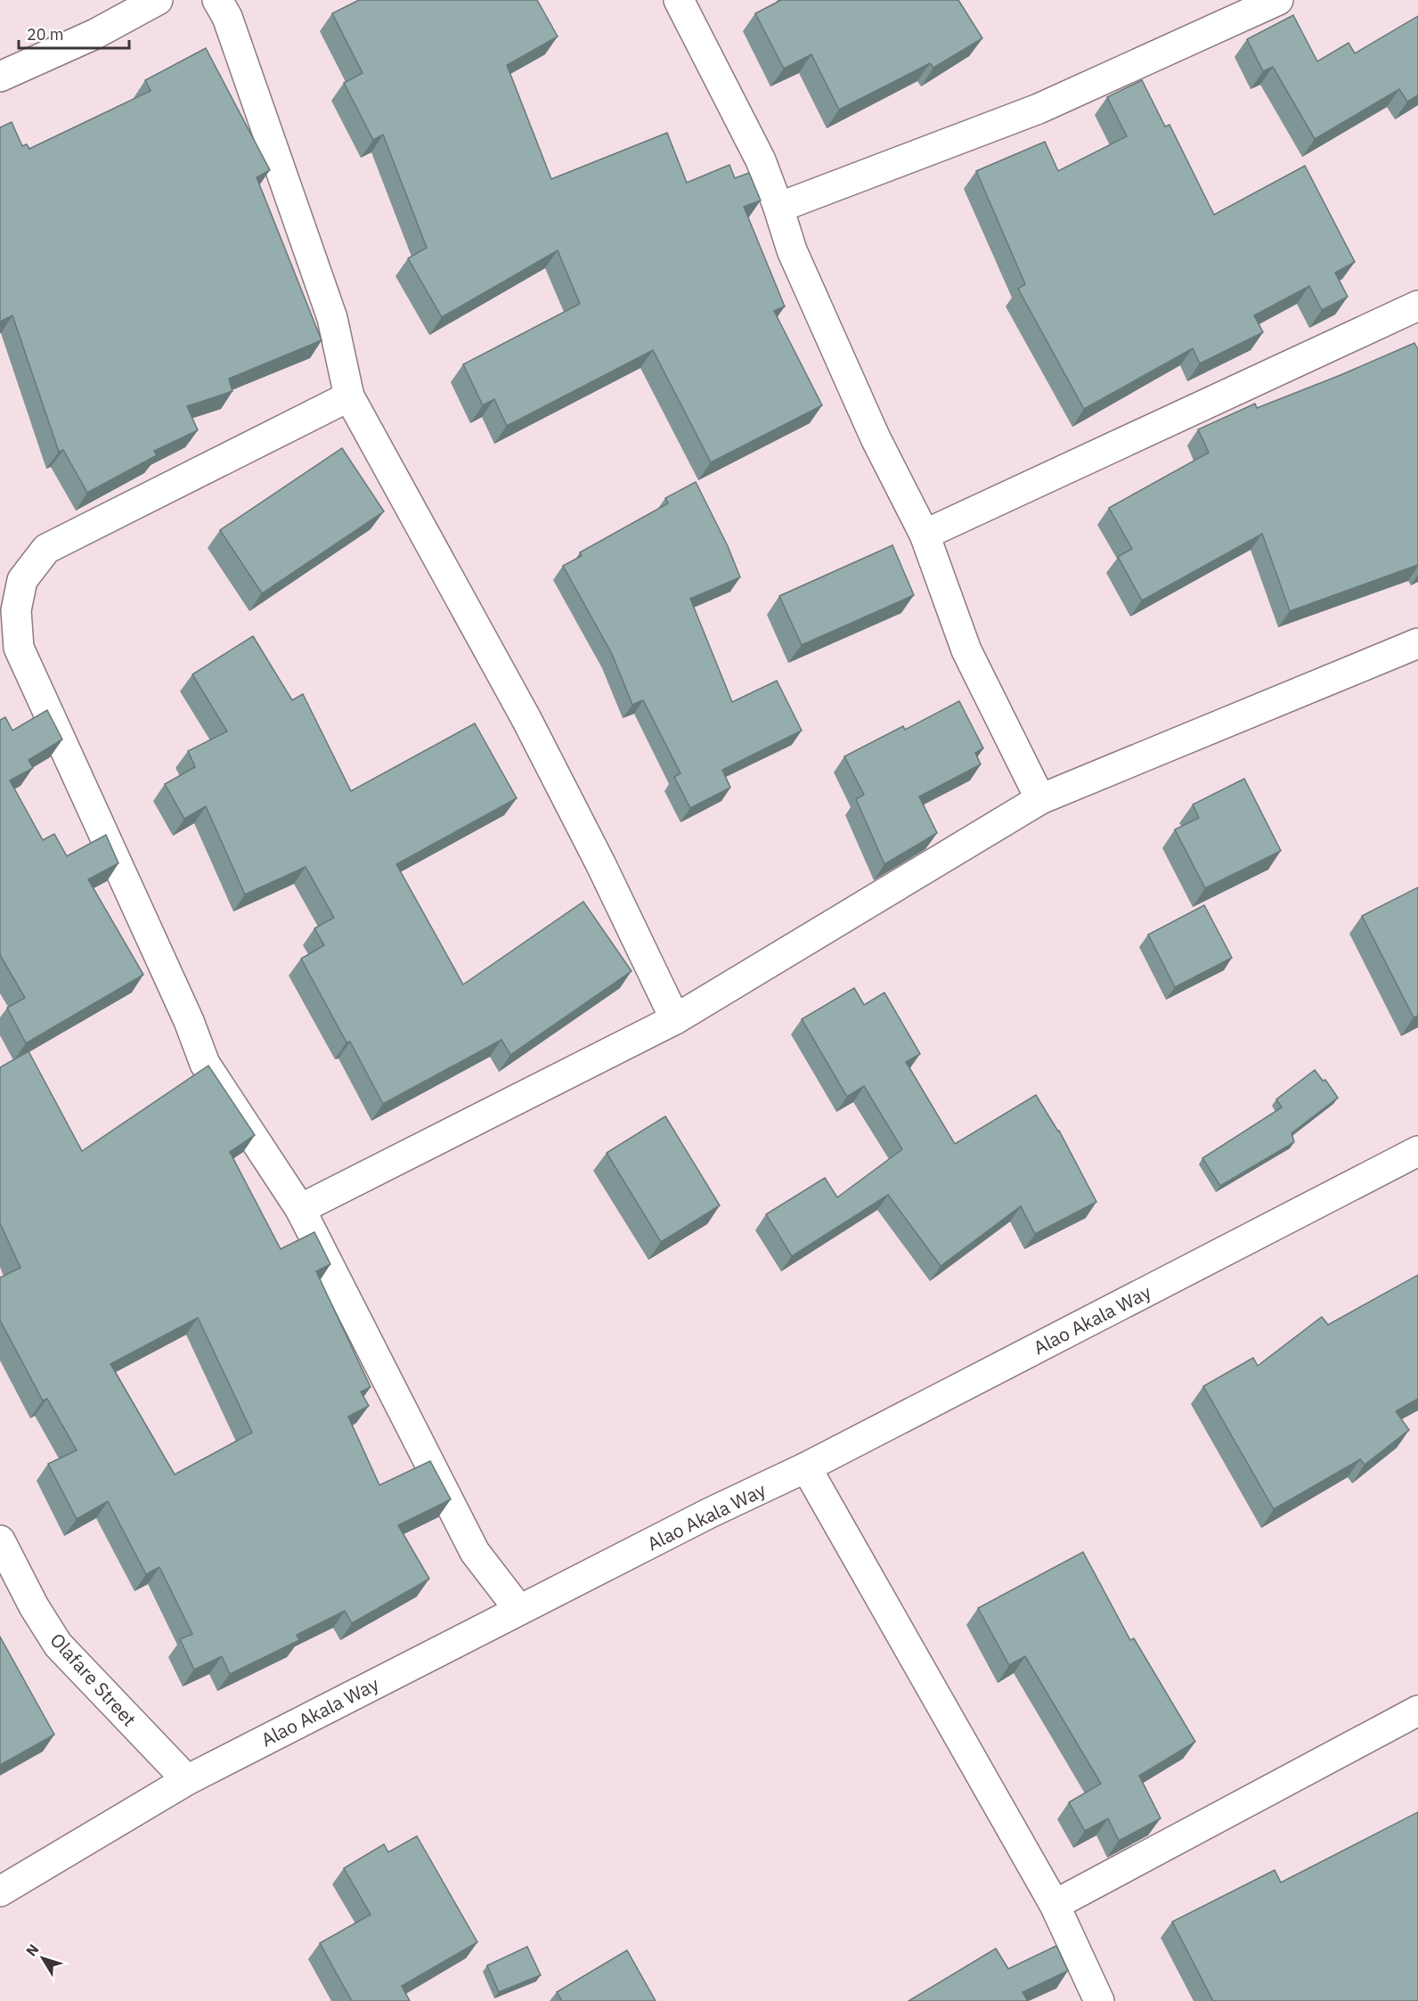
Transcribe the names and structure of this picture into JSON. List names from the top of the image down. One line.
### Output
{"streets":{"street":["Alao Akala Way","Olafare Street"]},"crossings":[["Alao Akala Way","Olafare Street"]],"scale_bar":"20 m","north":"top left"}
